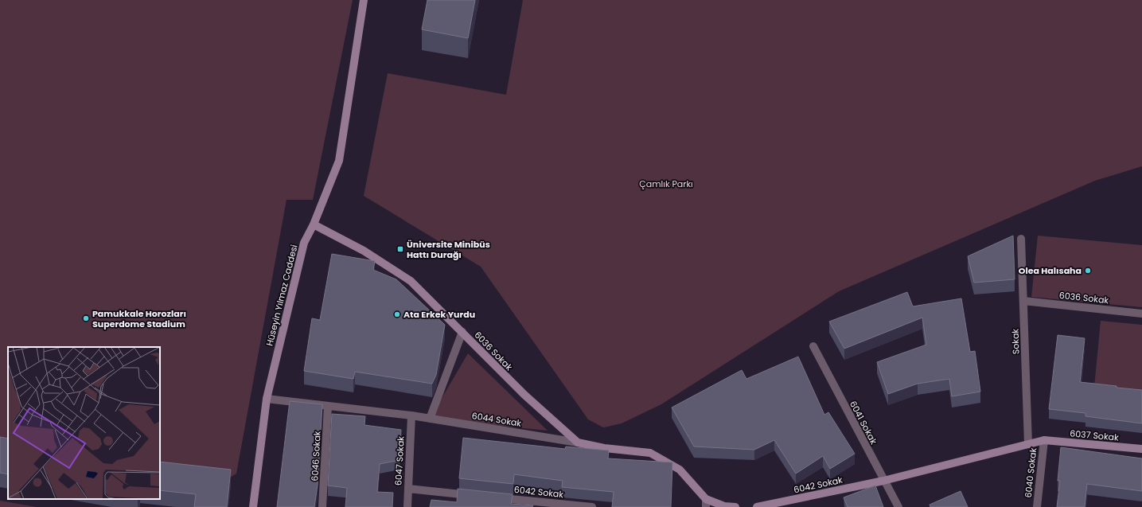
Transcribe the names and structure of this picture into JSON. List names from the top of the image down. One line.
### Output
{"streets":{"street":["Hüseyin Yılmaz Caddesi","6036 Sokak","Sokak","6044 Sokak","6041 Sokak","6037 Sokak","6046 Sokak","6047 Sokak","6040 Sokak","6042 Sokak"]},"crossings":[["Hüseyin Yılmaz Caddesi","6036 Sokak"],["Hüseyin Yılmaz Caddesi","6044 Sokak"],["6036 Sokak","Sokak"],["6036 Sokak","6044 Sokak"],["Sokak","6037 Sokak"],["Sokak","6042 Sokak"],["6044 Sokak","6046 Sokak"],["6044 Sokak","6047 Sokak"],["6041 Sokak","6042 Sokak"],["6037 Sokak","6040 Sokak"],["6037 Sokak","6042 Sokak"]],"parks":["Çamlık Parkı"],"places":{"transit":["Üniversite Minibüs Hattı Durağı"],"other":["Olea Halısaha","Ata Erkek Yurdu","Pamukkale Horozları Superdome Stadium"]}}
